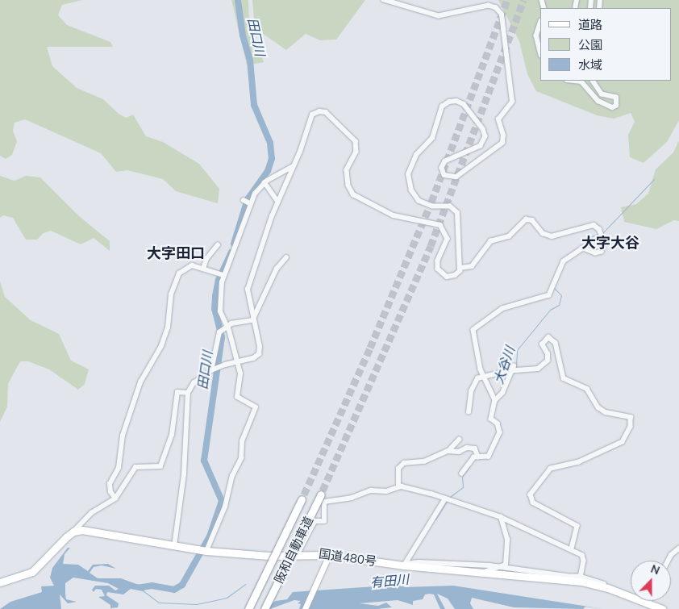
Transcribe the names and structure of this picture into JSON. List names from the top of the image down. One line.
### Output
{"streets":{"highway":["阪和自動車道","国道480号"]},"districts":["大字大谷","大字田口"],"water":["田口川","大谷川","有田川"],"legend":["道路","公園","水域"],"north":"top"}
